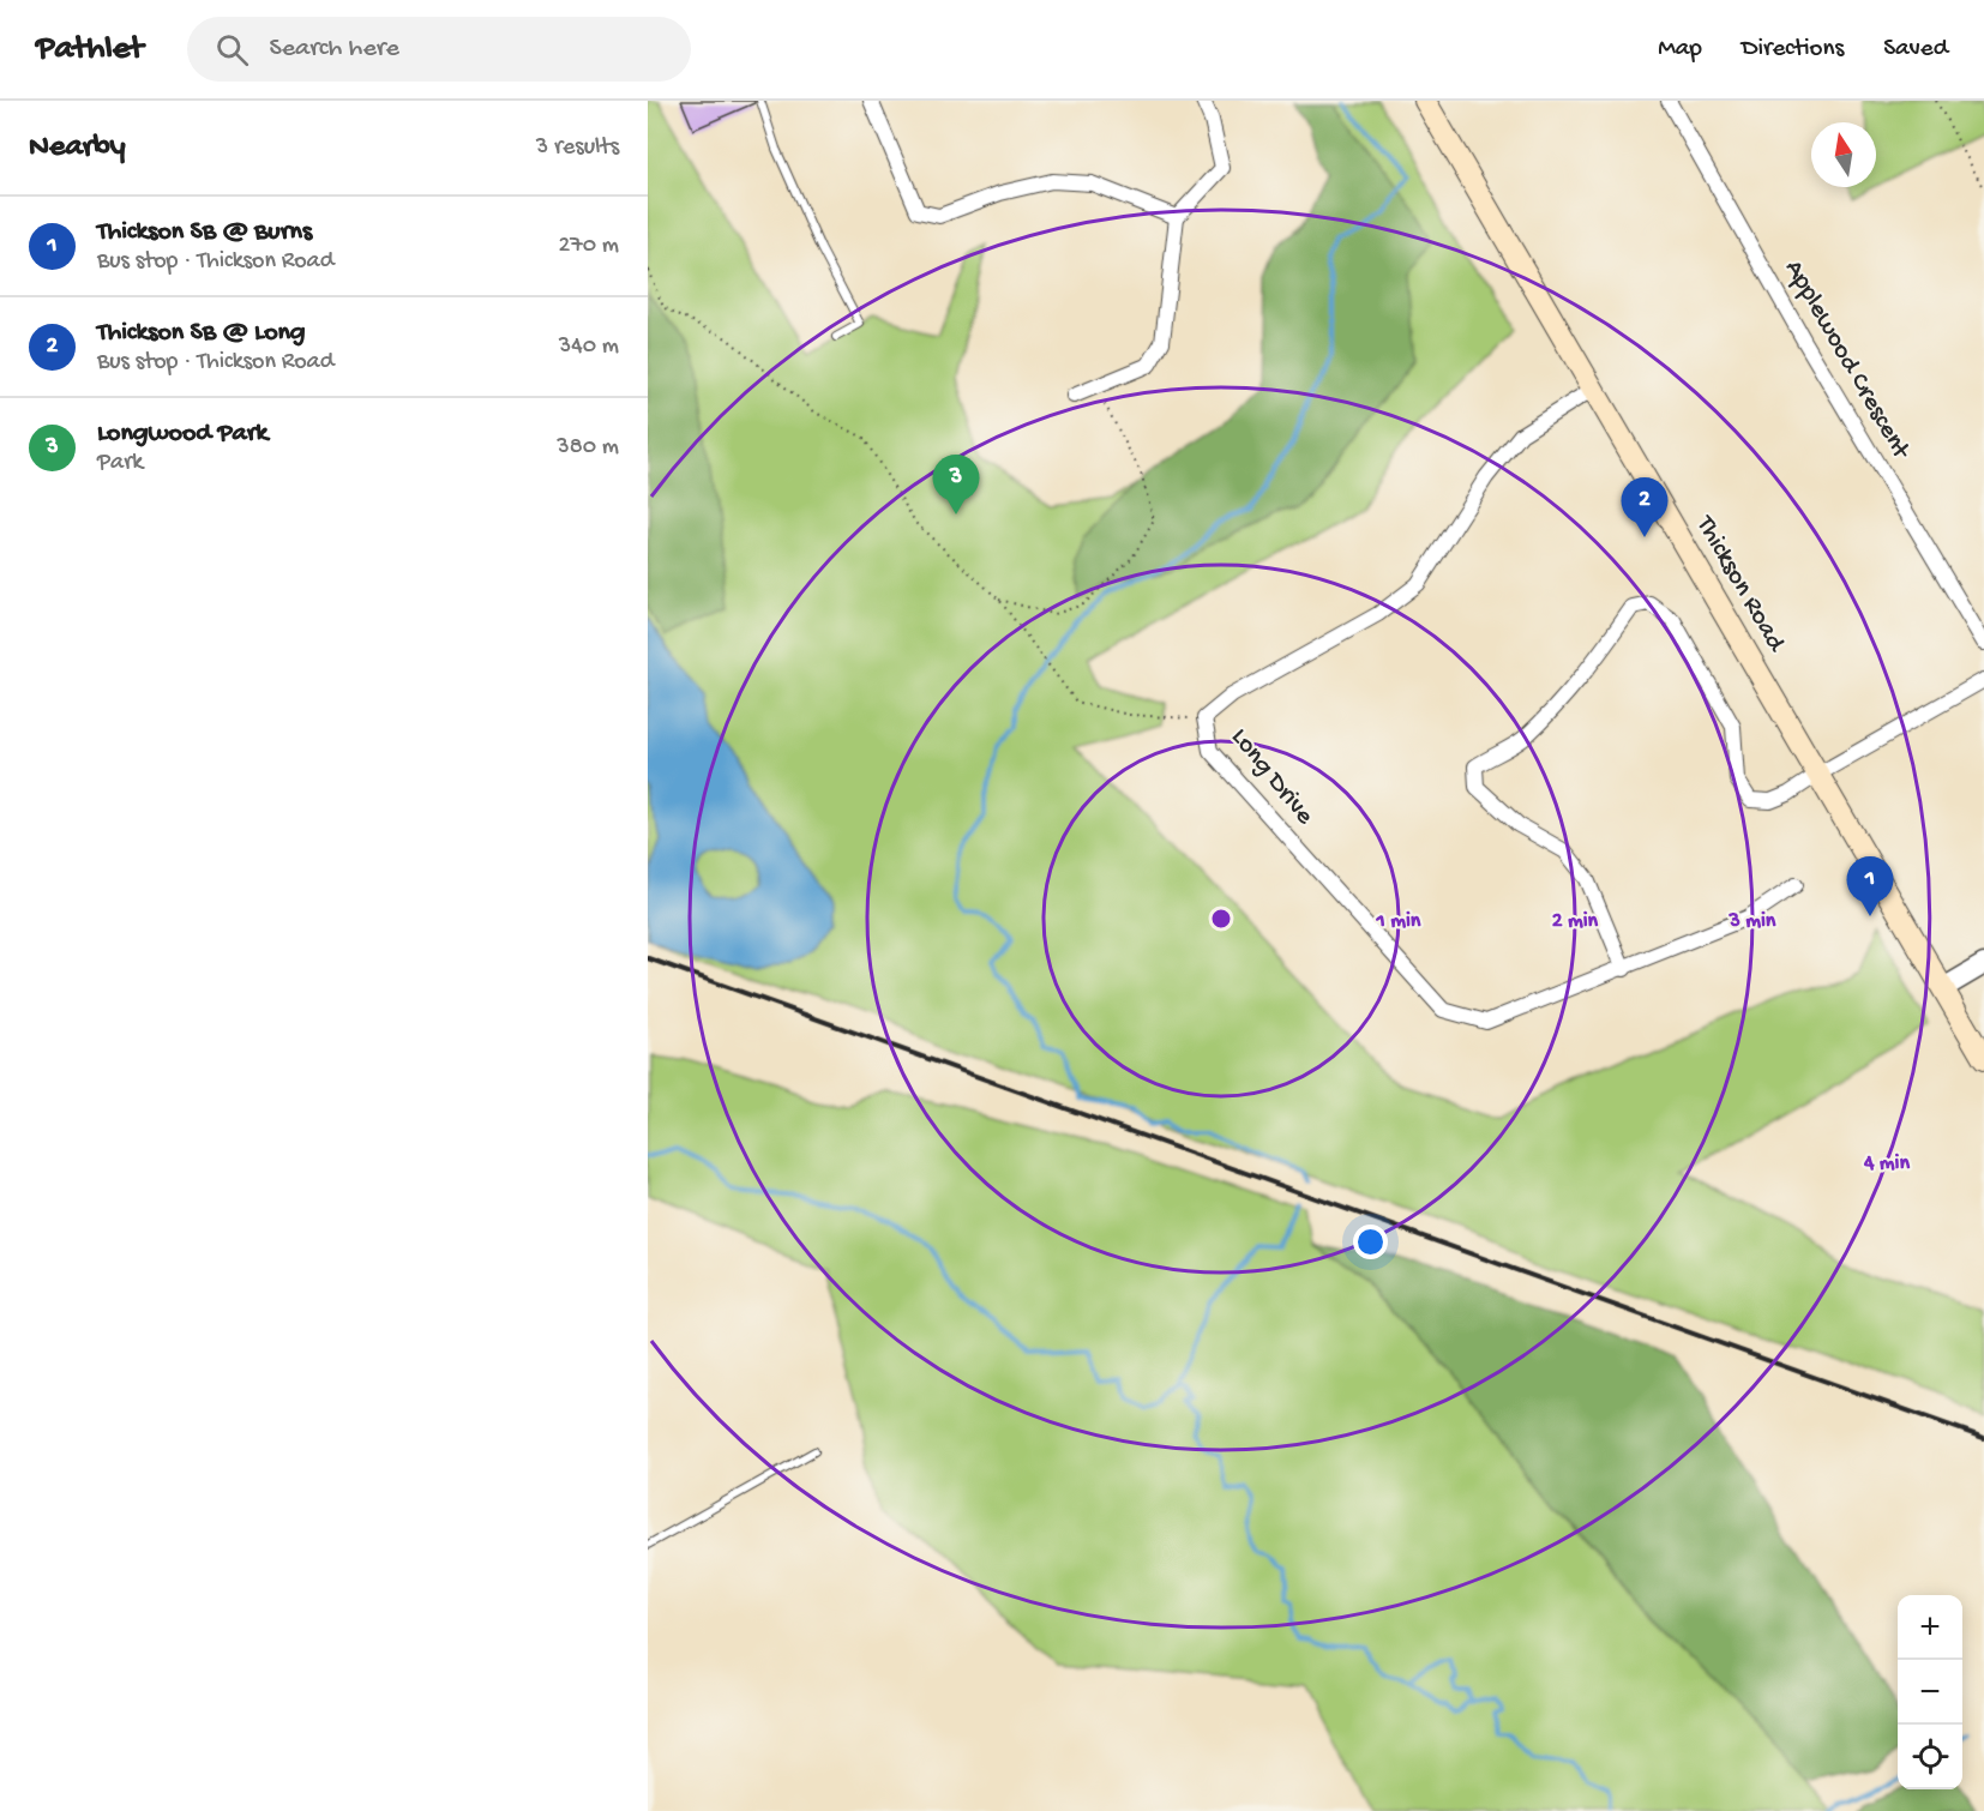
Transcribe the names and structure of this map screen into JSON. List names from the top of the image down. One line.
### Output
{"streets":{"main road":["Thickson Road"],"street":["Applewood Crescent","Long Drive"]},"crossings":[["Thickson Road","Long Drive"]],"north":"top","page":{"header":"Pathlet","search":"Search here","nav":["Map","Directions","Saved"],"heading":["Nearby","3 results"],"list":[{"mark":"1","name":"Thickson SB @ Burns","note":"Bus stop · Thickson Road","value":"270 m"},{"mark":"2","name":"Thickson SB @ Long","note":"Bus stop · Thickson Road","value":"340 m"},{"mark":"3","name":"Longwood Park","note":"Park","value":"380 m"}],"pins":["3","2","1"],"map_buttons":["+","−"]},"rings":["1 min","2 min","3 min","4 min"]}
